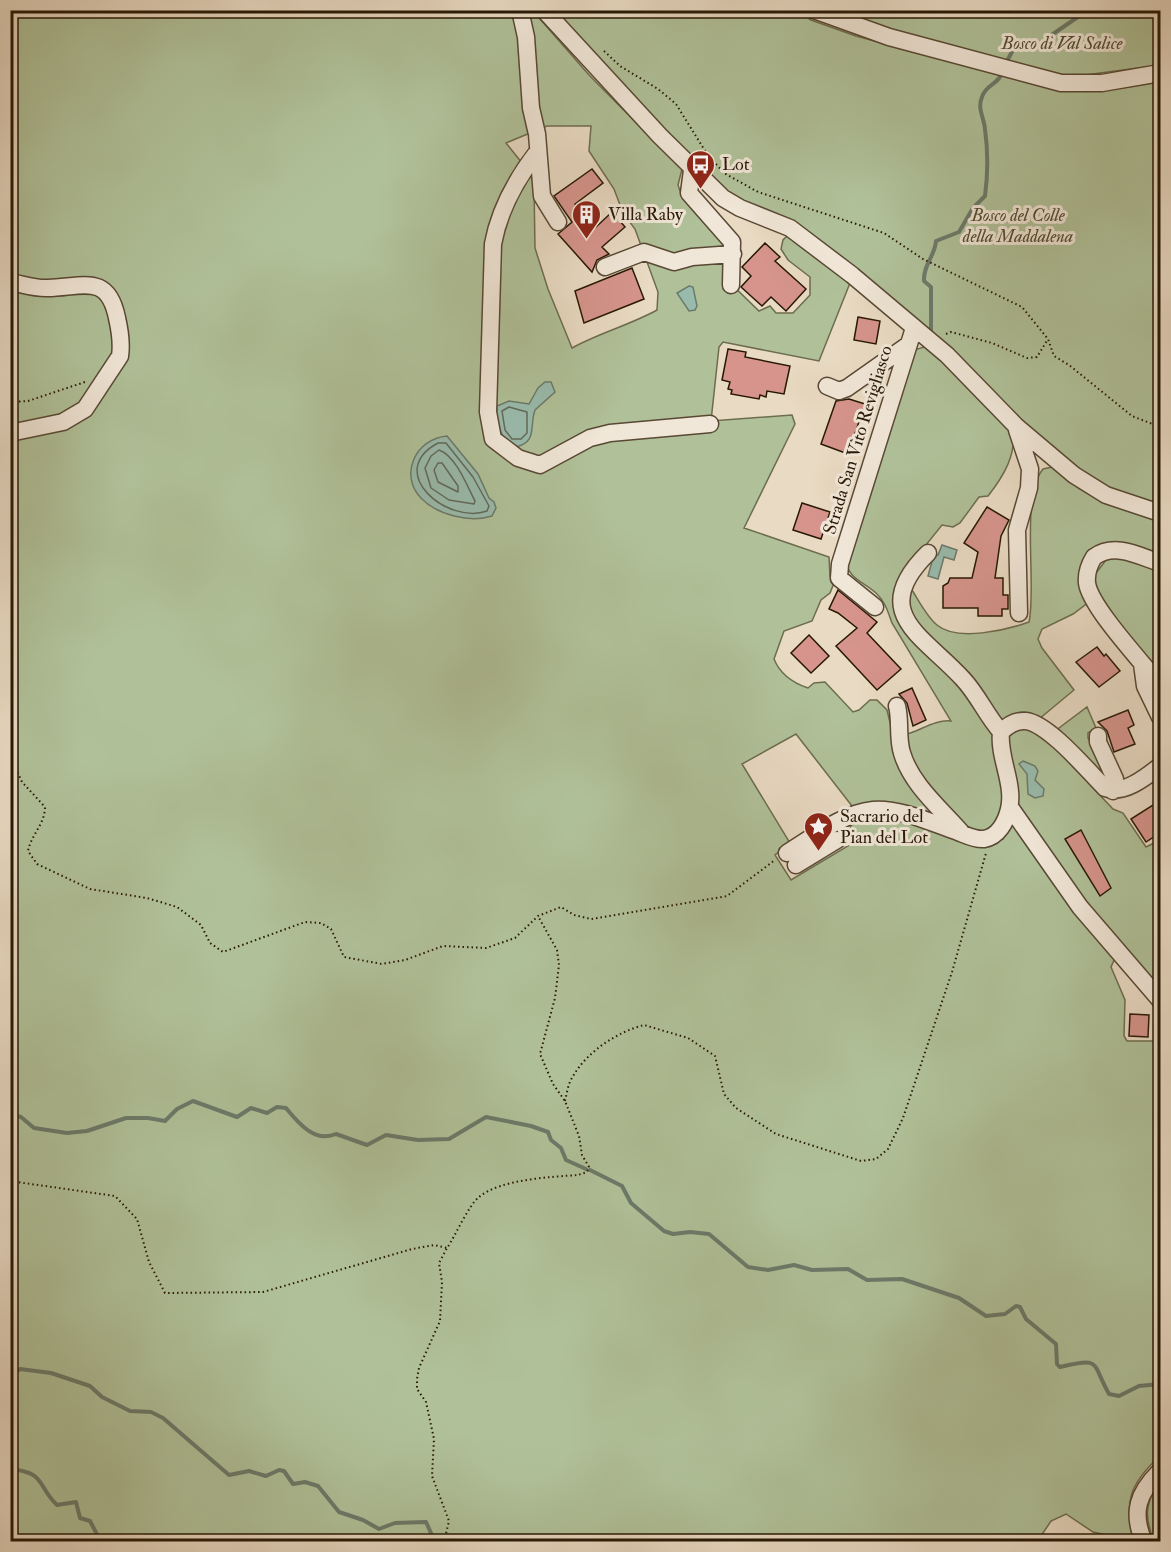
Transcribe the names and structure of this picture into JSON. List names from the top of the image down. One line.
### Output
{"streets":{"street":["Strada San Vito Revigliasco"]},"parks":["Bosco di Val Salice","Bosco del Colle della Maddalena"],"places":{"bus stop":["Lot"],"building":["Villa Raby"],"place":["Sacrario del Pian del Lot"]}}
